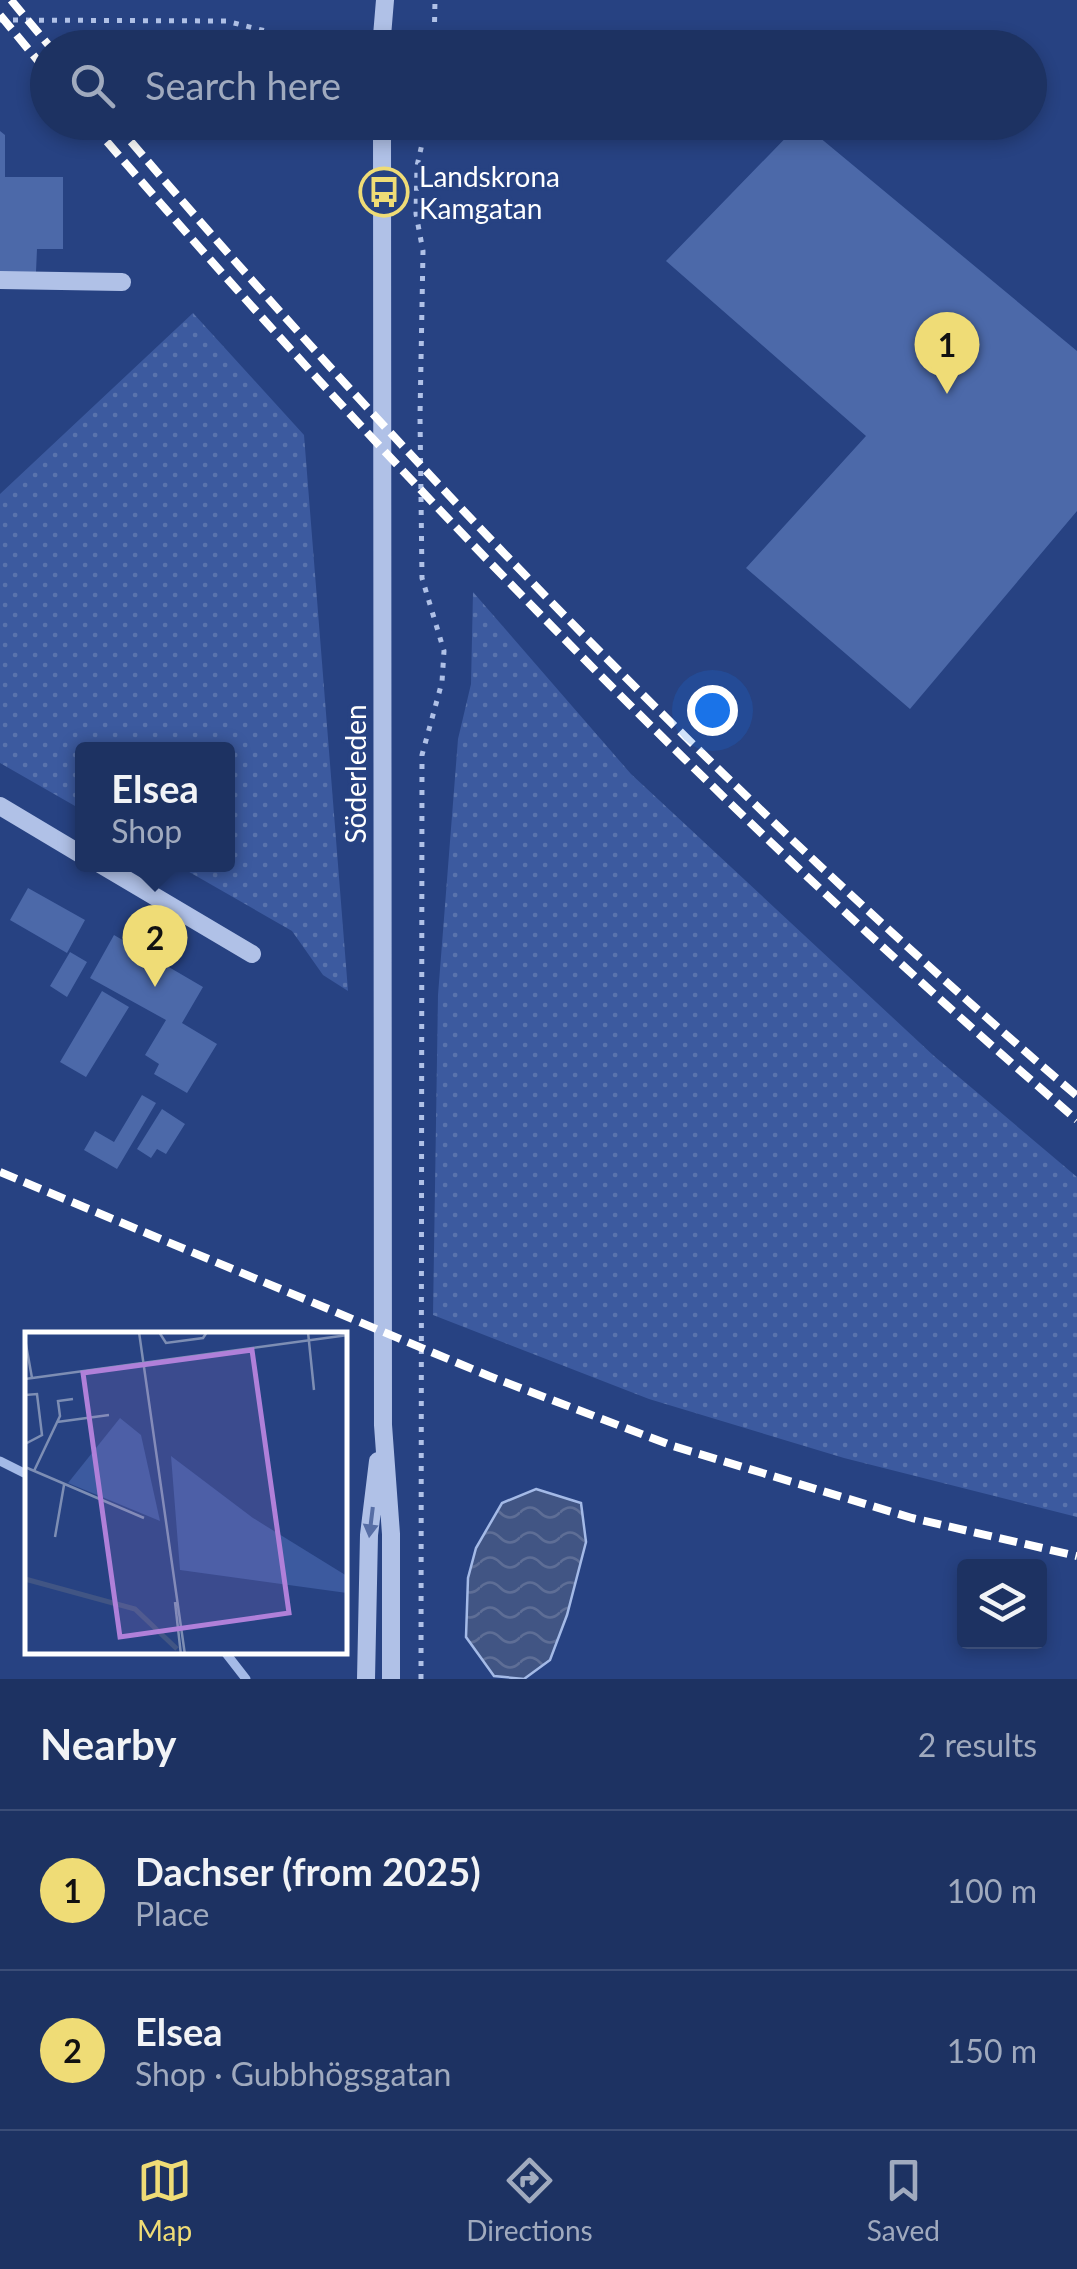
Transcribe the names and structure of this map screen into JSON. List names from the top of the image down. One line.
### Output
{"streets":{"street":["Söderleden"]},"places":{"bus stop":["Landskrona Kamgatan"]},"page":{"search":"Search here","pins":["1","2"],"popup":["Elsea","Shop"],"heading":["Nearby","2 results"],"list":[{"mark":"1","name":"Dachser (from 2025)","note":"Place","value":"100 m"},{"mark":"2","name":"Elsea","note":"Shop · Gubbhögsgatan","value":"150 m"}],"nav":["Map","Directions","Saved"]}}
